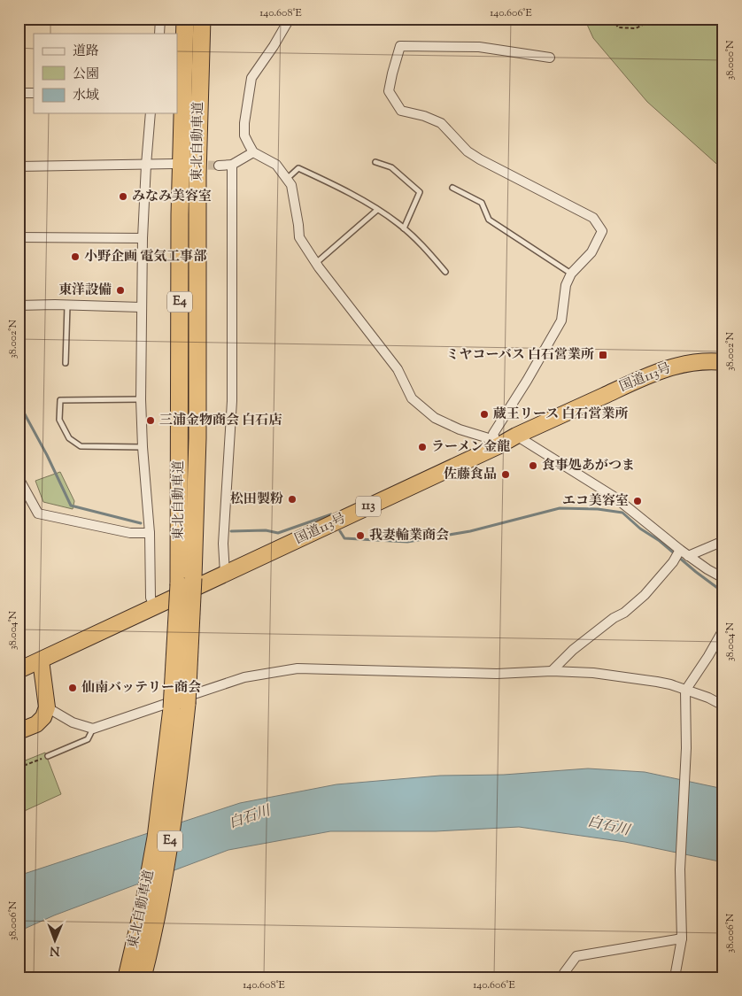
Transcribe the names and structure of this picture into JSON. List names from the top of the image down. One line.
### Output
{"streets":{"highway":["東北自動車道","E4","国道113号","113"]},"water":["白石川"],"places":{"other":["みなみ美容室","小野企画 電気工事部","東洋設備","蔵王リース 白石営業所","三浦金物商会 白石店","ラーメン金龍","食事処あがつま","佐藤食品","松田製粉","エコ美容室","我妻輪業商会","仙南バッテリー商会"],"transit":["ミヤコーバス 白石営業所"]},"legend":["道路","公園","水域"],"north":"bottom","coordinates":["140.608°E","140.606°E","38.000°N","38.002°N","38.004°N","38.006°N"]}
